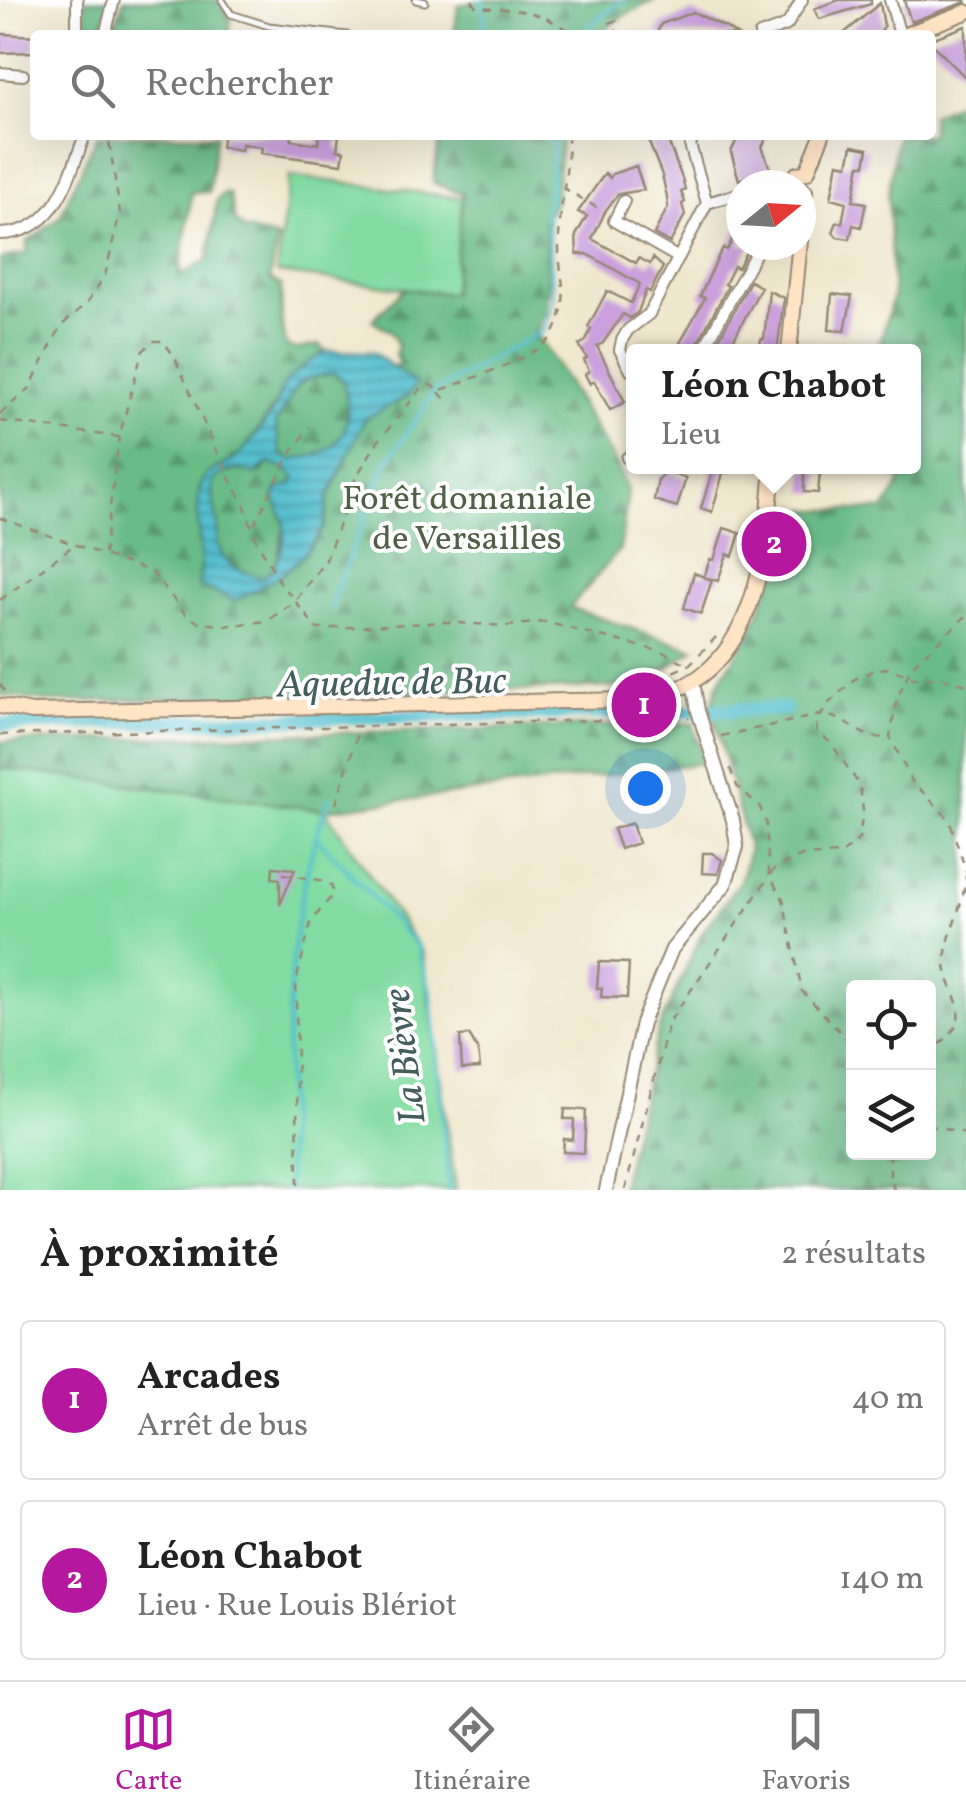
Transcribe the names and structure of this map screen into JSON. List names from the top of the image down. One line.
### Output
{"water":["Aqueduc de Buc","La Bièvre"],"parks":["Forêt domaniale de Versailles"],"north":"right","page":{"search":"Rechercher","popup":["Léon Chabot","Lieu"],"pins":["2","1"],"heading":["À proximité","2 résultats"],"list":[{"mark":"1","name":"Arcades","note":"Arrêt de bus","value":"40 m"},{"mark":"2","name":"Léon Chabot","note":"Lieu · Rue Louis Blériot","value":"140 m"}],"nav":["Carte","Itinéraire","Favoris"]}}
